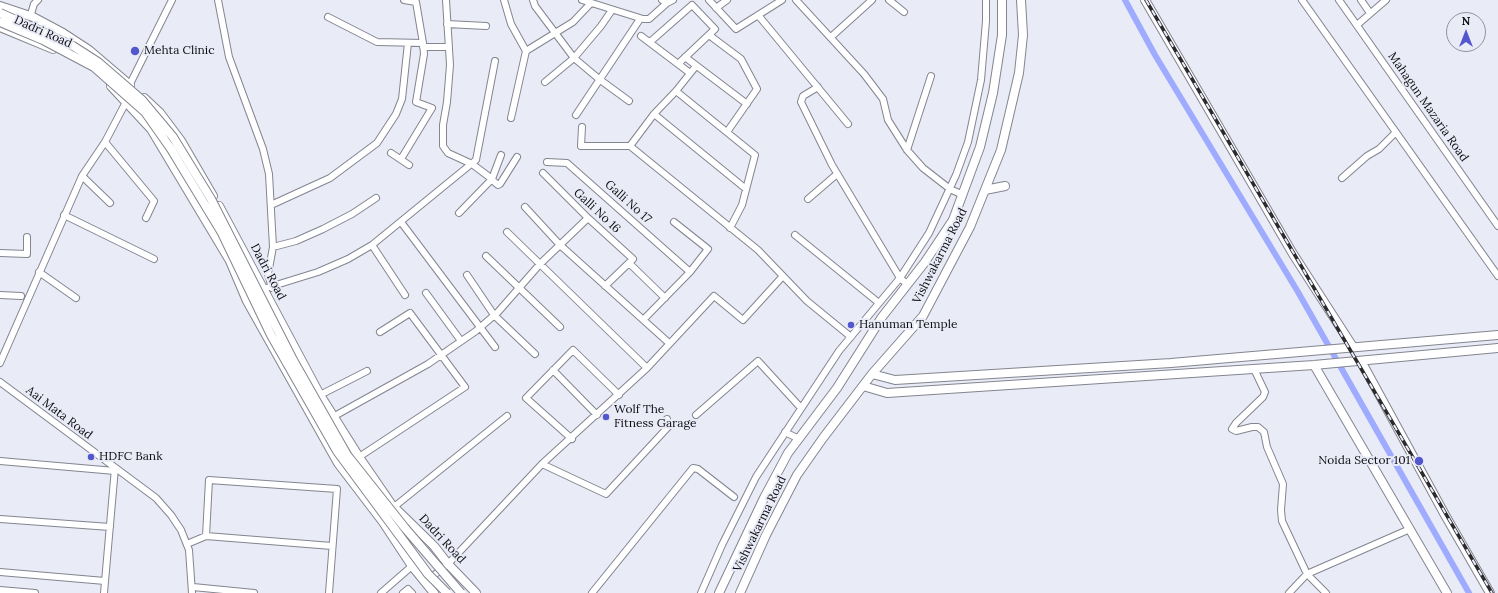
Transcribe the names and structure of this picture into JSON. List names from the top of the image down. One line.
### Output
{"streets":{"street":["Dadri Road","Mahagun Mazaria Road","Galli No 17","Galli No 16","Vishwakarma Road","Aai Mata Road"]},"places":["Mehta Clinic","Hanuman Temple","Wolf The Fitness Garage","HDFC Bank","Noida Sector 101"],"north":"top"}
